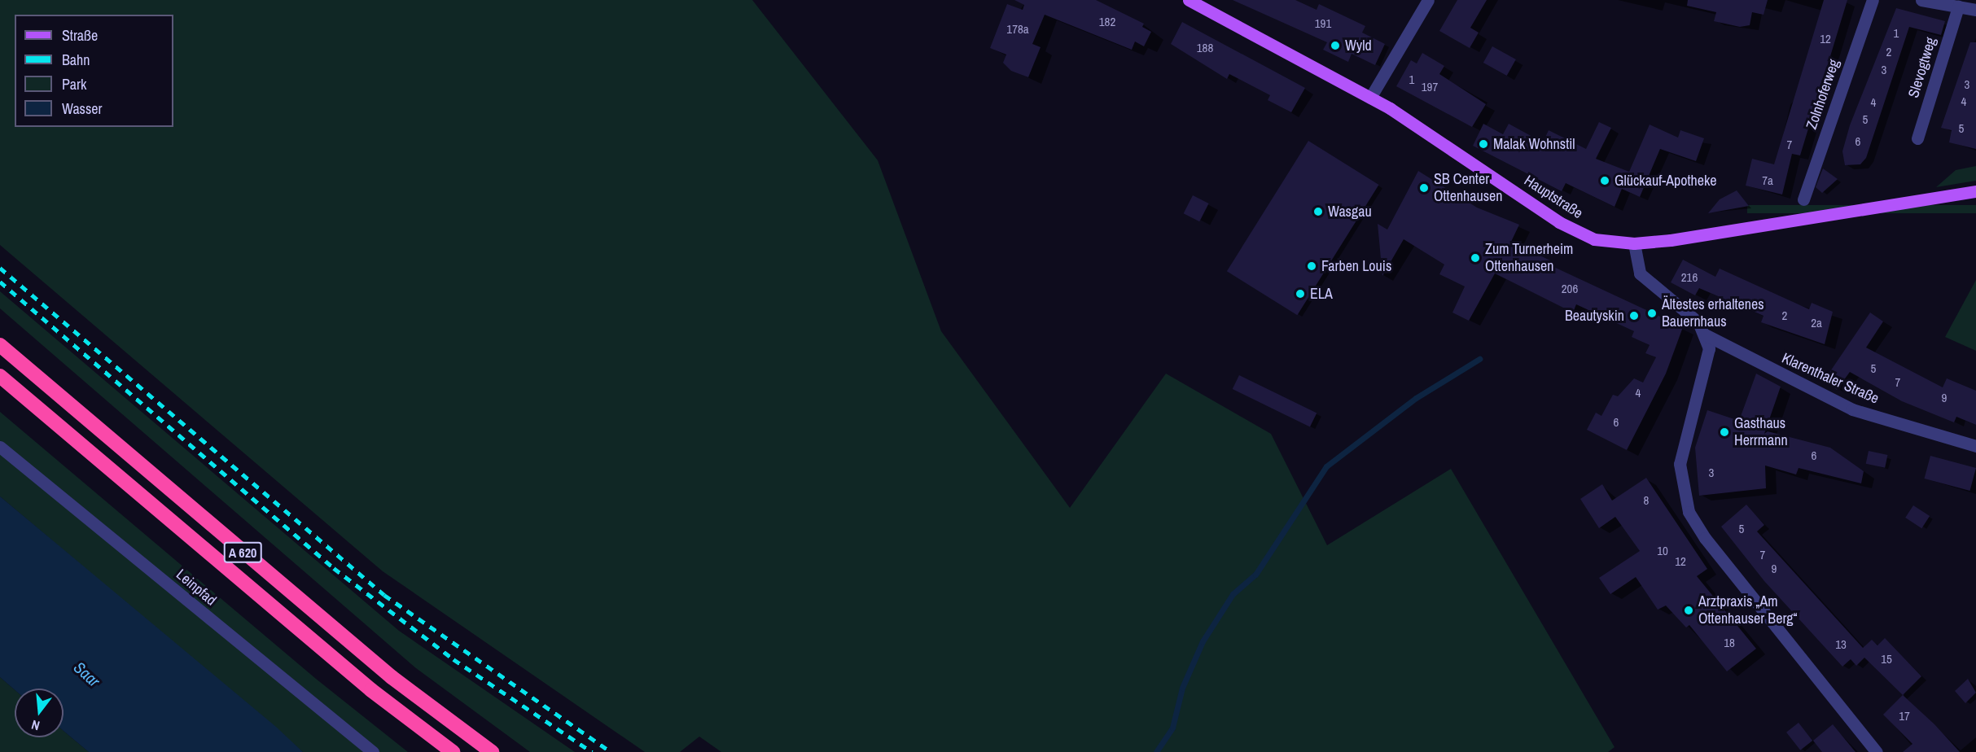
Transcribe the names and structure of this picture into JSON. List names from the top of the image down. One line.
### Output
{"streets":{"highway":["A 620"],"main road":["Hauptstraße"],"street":["Slevogtweg","Zolnhoferweg","Klarenthaler Straße","Leinpfad"]},"water":["Saar"],"places":["Wyld","Malak Wohnstil","Glückauf-Apotheke","SB Center Ottenhausen","Wasgau","Zum Turnerheim Ottenhausen","Farben Louis","ELA","Ältestes erhaltenes Bauernhaus","Beautyskin","Gasthaus Herrmann","Arztpraxis „Am Ottenhauser Berg“"],"house_numbers":["182","191","178a","1","12","188","2","3","1","3","197","4","4","5","5","6","7","7a","216","206","2","2a","5","7","4","9","6","6","3","8","5","10","7","12","9","18","13","15","17"],"legend":["Straße","Bahn","Park","Wasser"],"north":"bottom"}
